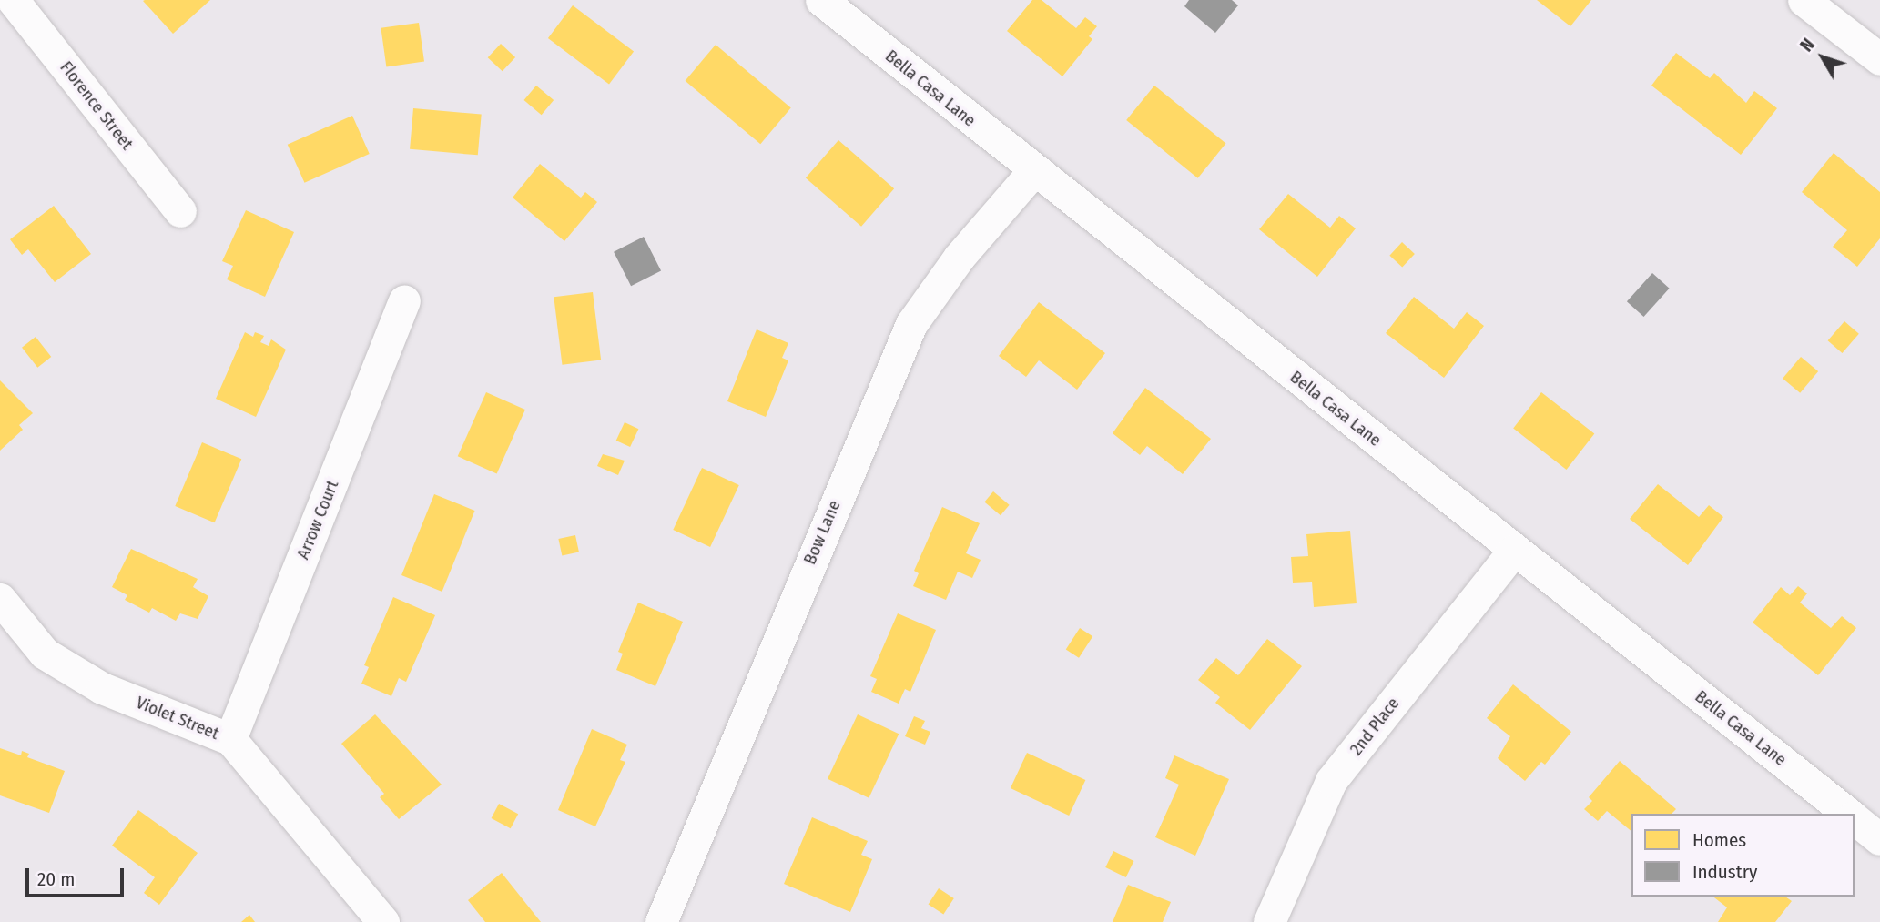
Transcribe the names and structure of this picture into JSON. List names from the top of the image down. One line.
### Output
{"streets":{"street":["Bella Casa Lane","Florence Street","Arrow Court","Bow Lane","Violet Street","2nd Place"]},"crossings":[["Bella Casa Lane","Bow Lane"],["Bella Casa Lane","2nd Place"],["Arrow Court","Violet Street"]],"legend":["Homes","Industry"],"scale_bar":"20 m","north":"top left"}
